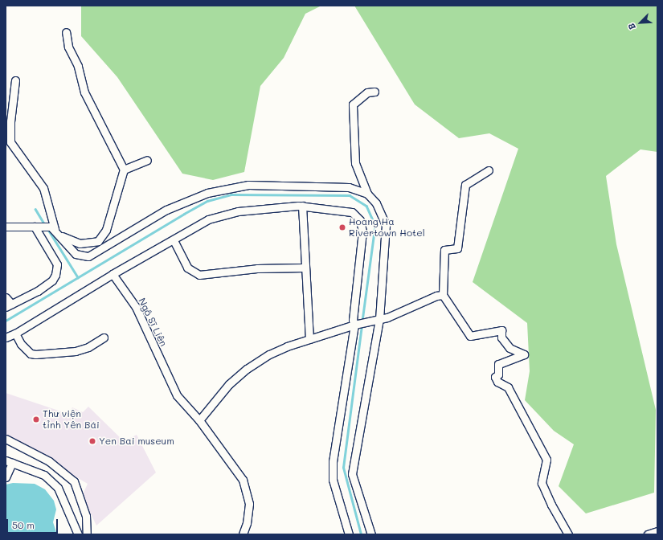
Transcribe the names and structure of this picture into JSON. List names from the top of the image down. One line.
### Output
{"streets":{"street":["Ngô Sĩ Liên"]},"places":["Hoang Ha Rivertown Hotel","Thư viện tỉnh Yên Bái","Yen Bai museum"],"scale_bar":"50 m","north":"bottom left"}
